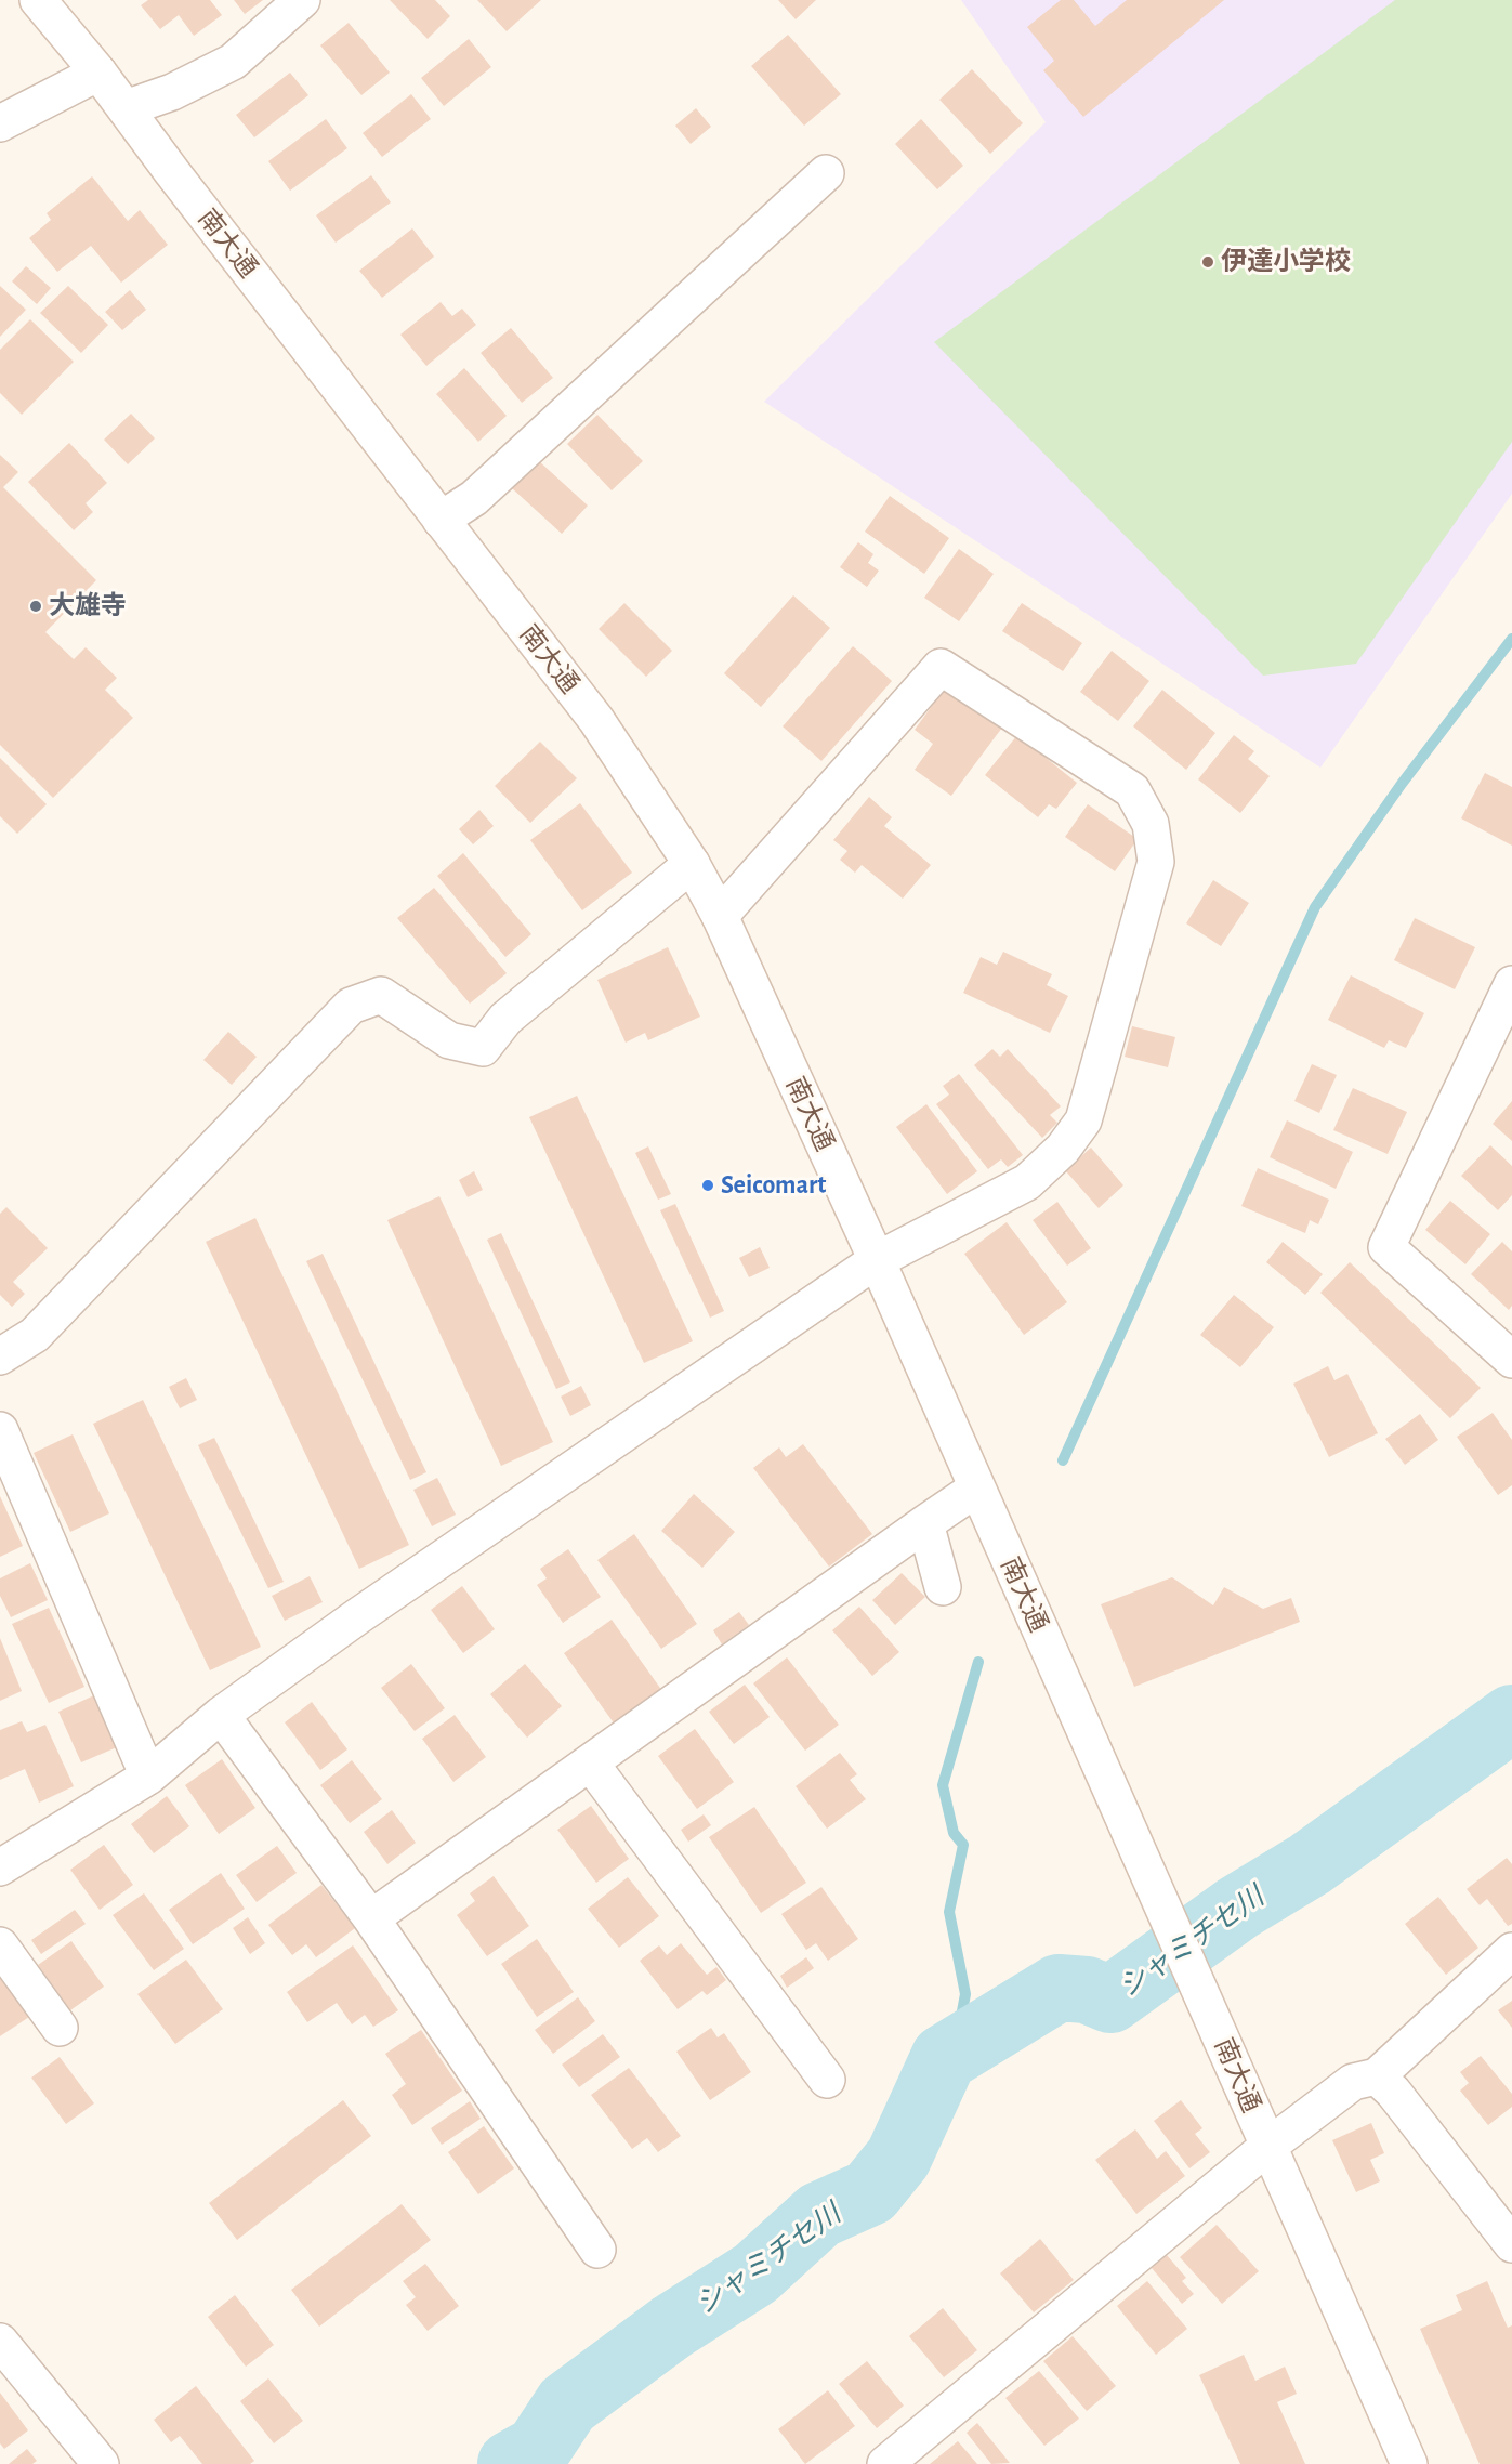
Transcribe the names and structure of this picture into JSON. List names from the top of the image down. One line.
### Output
{"streets":{"street":["南大通"]},"water":["シャミチセ川"],"places":["伊達小学校","大雄寺","Seicomart"]}
